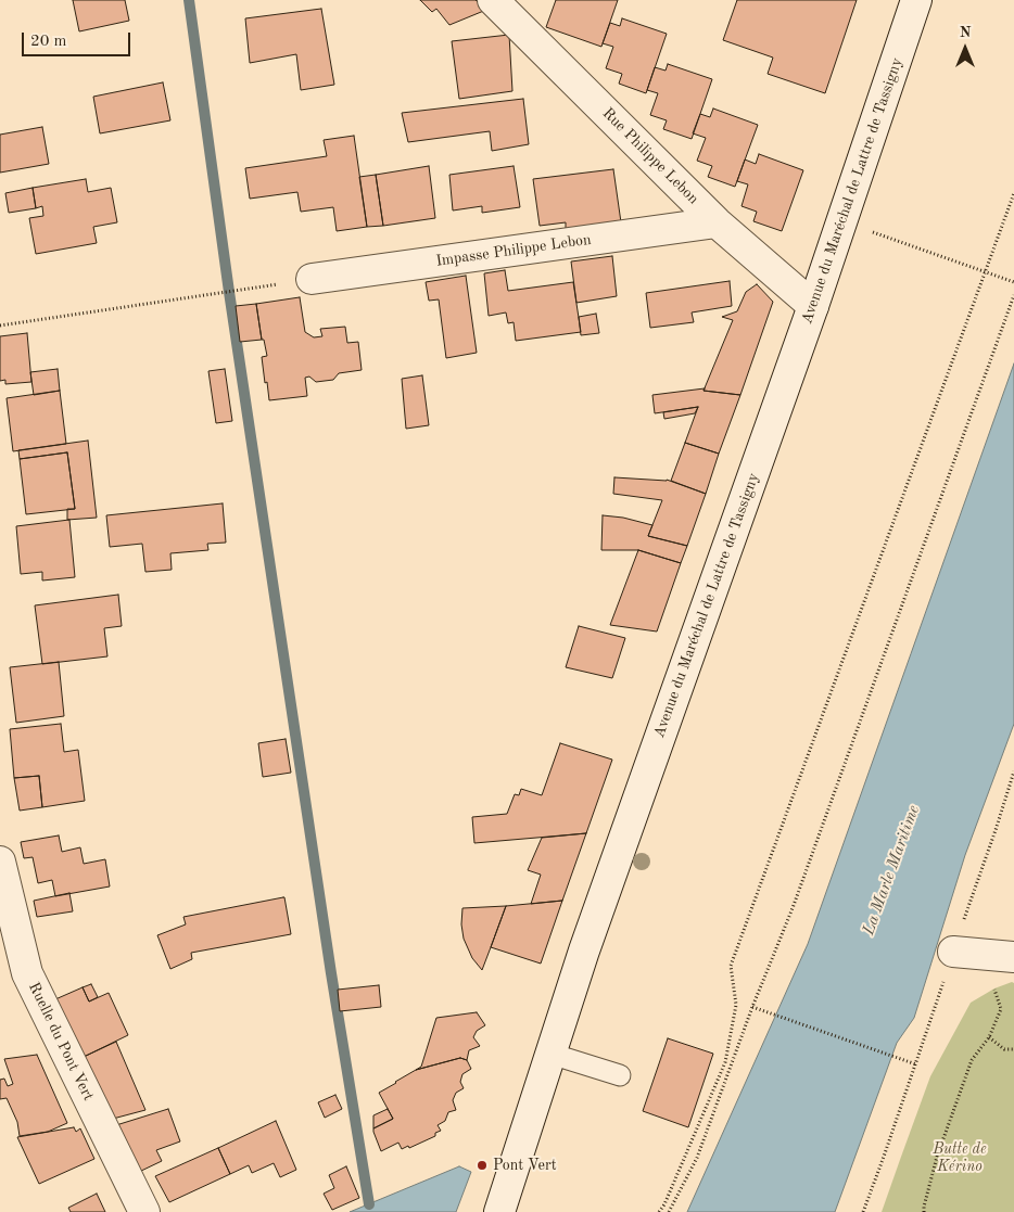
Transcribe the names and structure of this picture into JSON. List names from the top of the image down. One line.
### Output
{"streets":{"main road":["Rue Philippe Lebon","Avenue du Maréchal de Lattre de Tassigny","Impasse Philippe Lebon","Ruelle du Pont Vert"]},"crossings":[["Rue Philippe Lebon","Avenue du Maréchal de Lattre de Tassigny"],["Rue Philippe Lebon","Impasse Philippe Lebon"]],"water":["La Marle Maritime"],"parks":["Butte de Kérino"],"places":["Pont Vert"],"scale_bar":"20 m","north":"top"}
